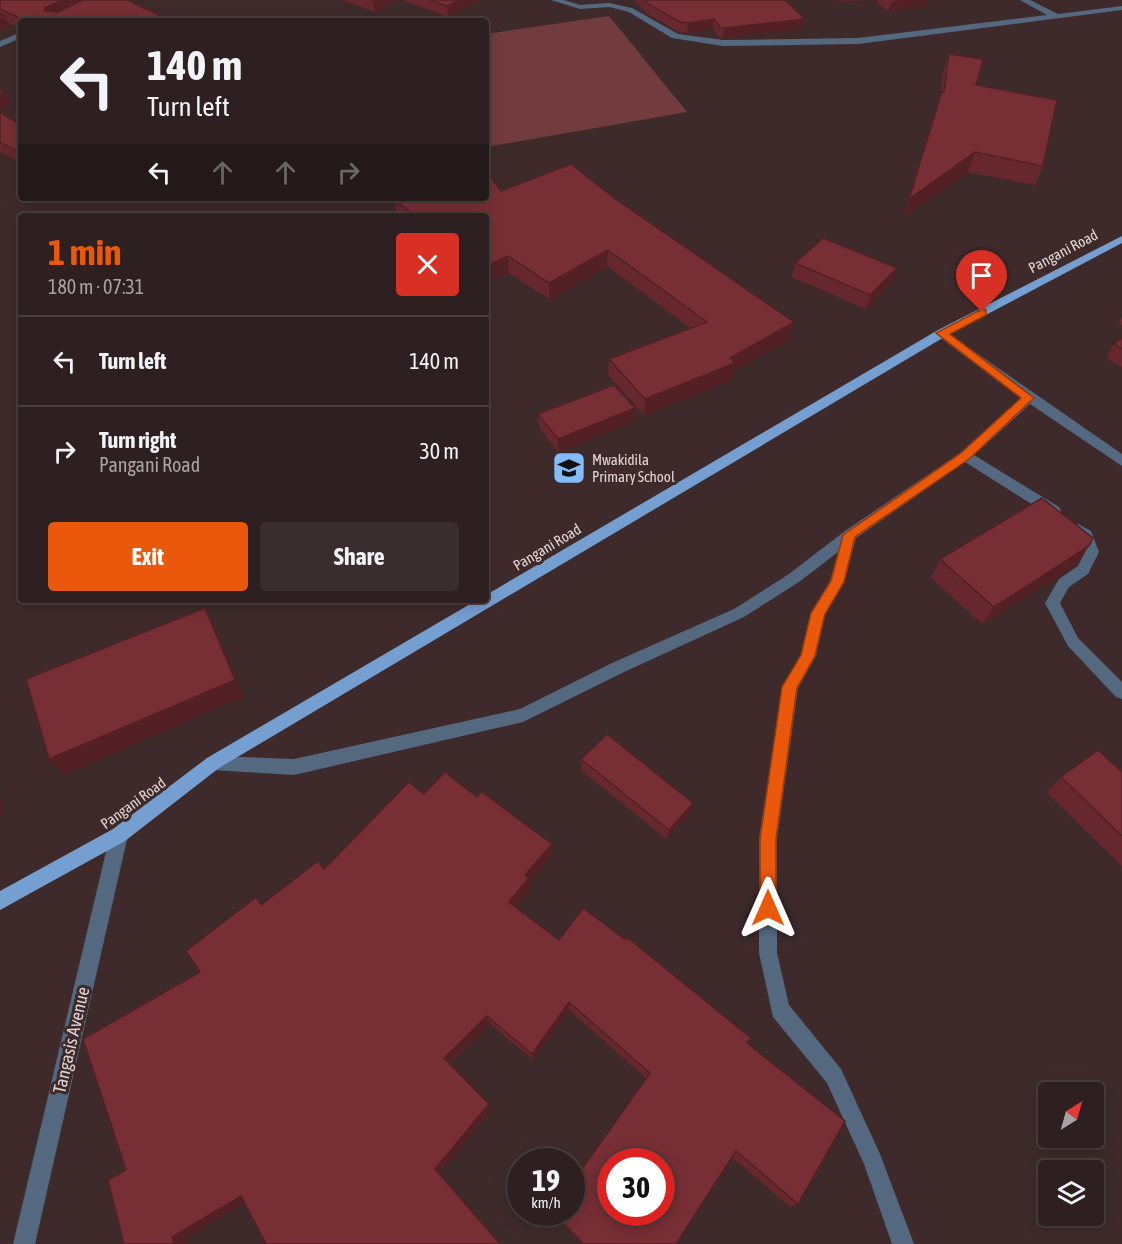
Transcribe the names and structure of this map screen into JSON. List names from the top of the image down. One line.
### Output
{"streets":{"main road":["Pangani Road"],"street":["Tangasis Avenue"]},"crossings":[["Pangani Road","Tangasis Avenue"]],"places":{"school or university":["Mwakidila Primary School"]},"north":"top right","page":{"turn":["140 m","Turn left"],"heading":["1 min","180 m · 07:31"],"list":[{"name":"Turn left","value":"140 m"},{"name":"Turn right","note":"Pangani Road","value":"30 m"}],"buttons":["Exit","Share"],"speed":"19 km/h","limit":"30"}}
